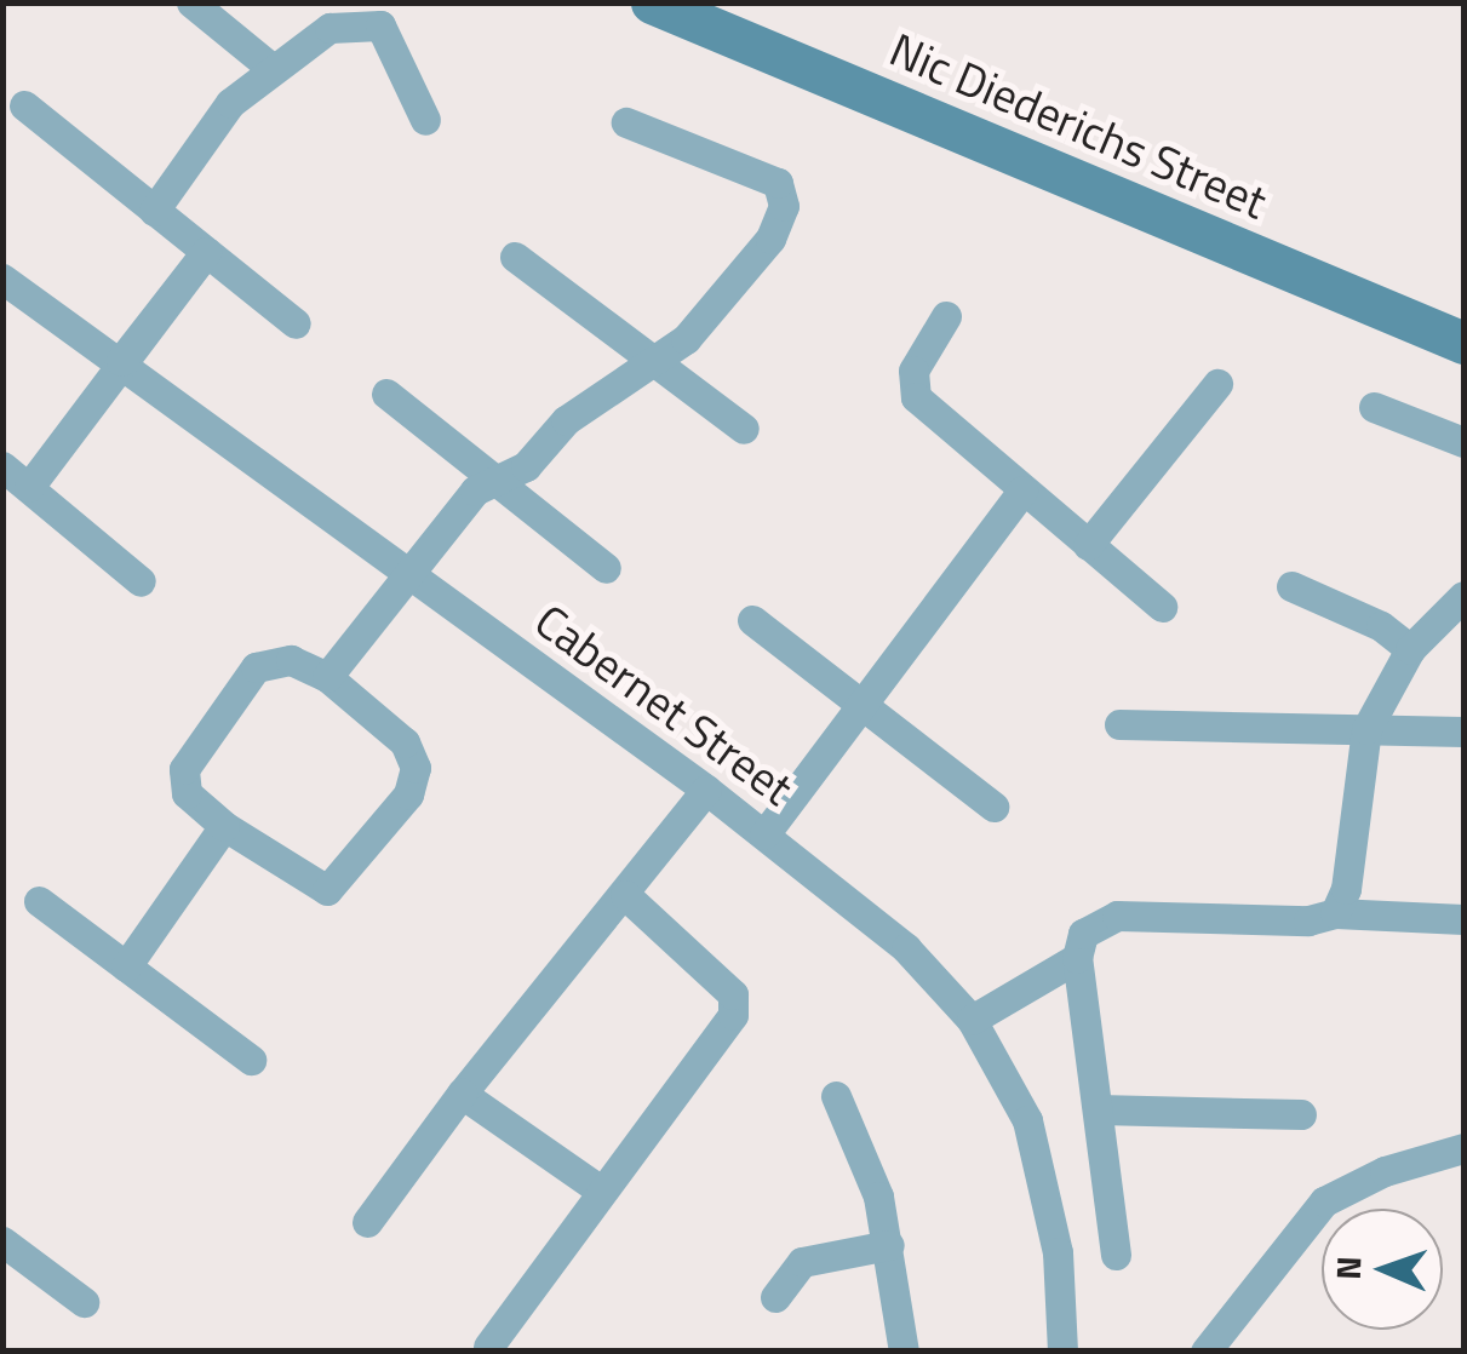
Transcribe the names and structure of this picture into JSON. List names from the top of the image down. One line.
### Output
{"streets":{"street":["Nic Diederichs Street","Cabernet Street"]},"north":"left"}
